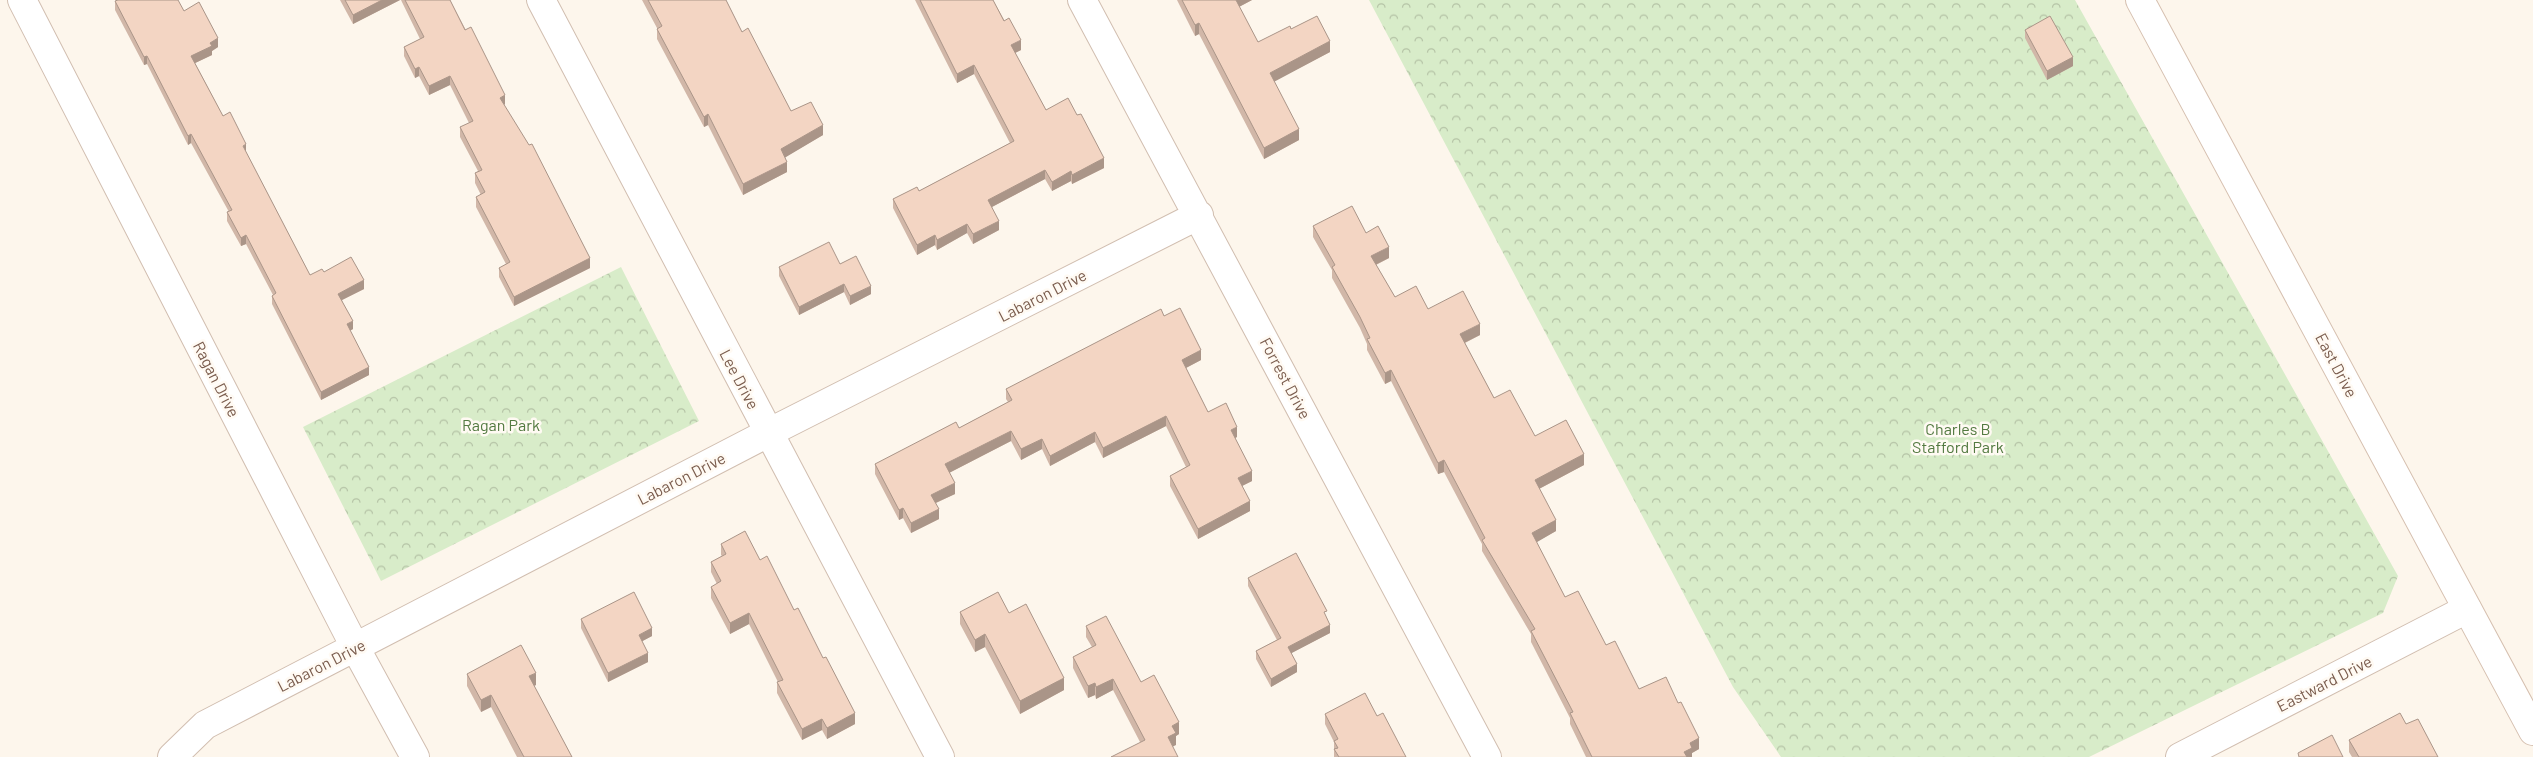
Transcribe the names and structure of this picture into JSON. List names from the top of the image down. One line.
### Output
{"streets":{"street":["Labaron Drive","East Drive","Forrest Drive","Ragan Drive","Lee Drive","Eastward Drive"]},"crossings":[["Labaron Drive","Forrest Drive"],["Labaron Drive","Ragan Drive"],["Labaron Drive","Lee Drive"],["East Drive","Eastward Drive"]],"parks":["Ragan Park","Charles B Stafford Park"]}
